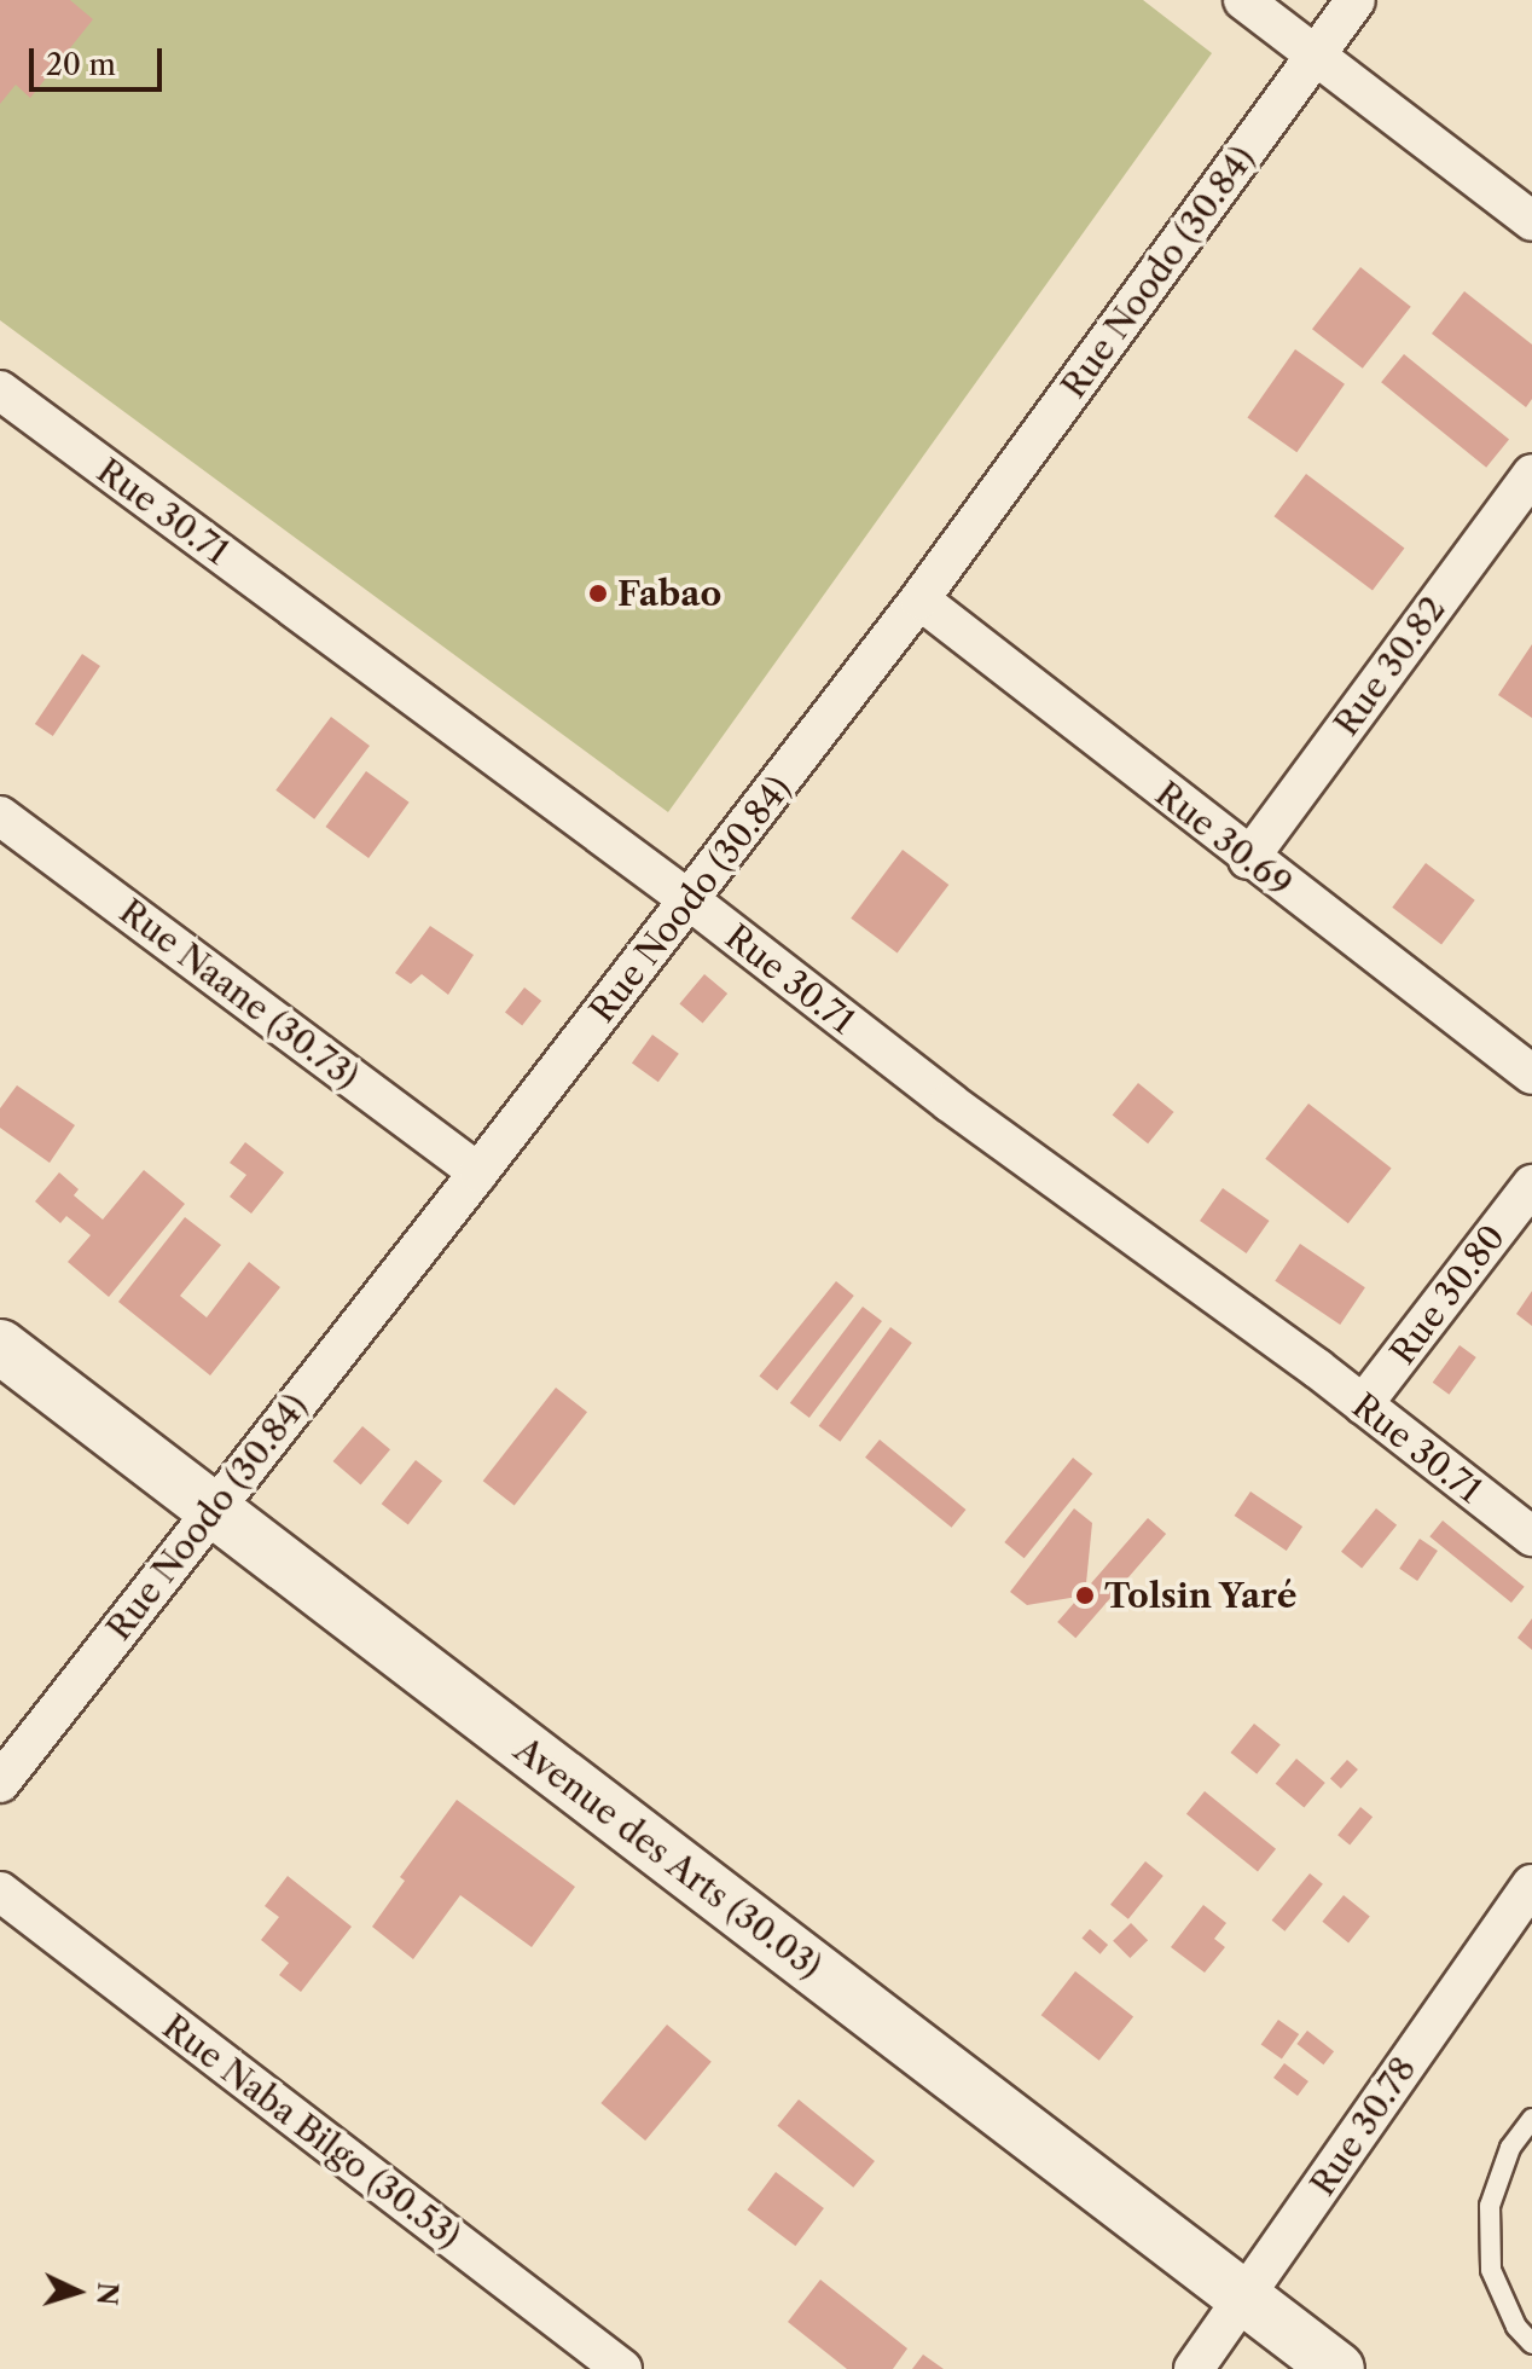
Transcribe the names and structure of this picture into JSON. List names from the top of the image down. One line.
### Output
{"streets":{"street":["Rue Noodo (30.84)","Rue 30.71","Rue 30.82","Rue 30.69","Rue Naane (30.73)","Rue 30.80","Avenue des Arts (30.03)","Rue 30.78","Rue Naba Bilgo (30.53)"]},"crossings":[["Rue Noodo (30.84)","Rue 30.71"],["Rue Noodo (30.84)","Rue 30.69"],["Rue Noodo (30.84)","Rue Naane (30.73)"],["Rue Noodo (30.84)","Avenue des Arts (30.03)"],["Rue 30.71","Rue 30.80"],["Rue 30.82","Rue 30.69"],["Avenue des Arts (30.03)","Rue 30.78"]],"places":["Fabao","Tolsin Yaré"],"scale_bar":"20 m","north":"right"}
